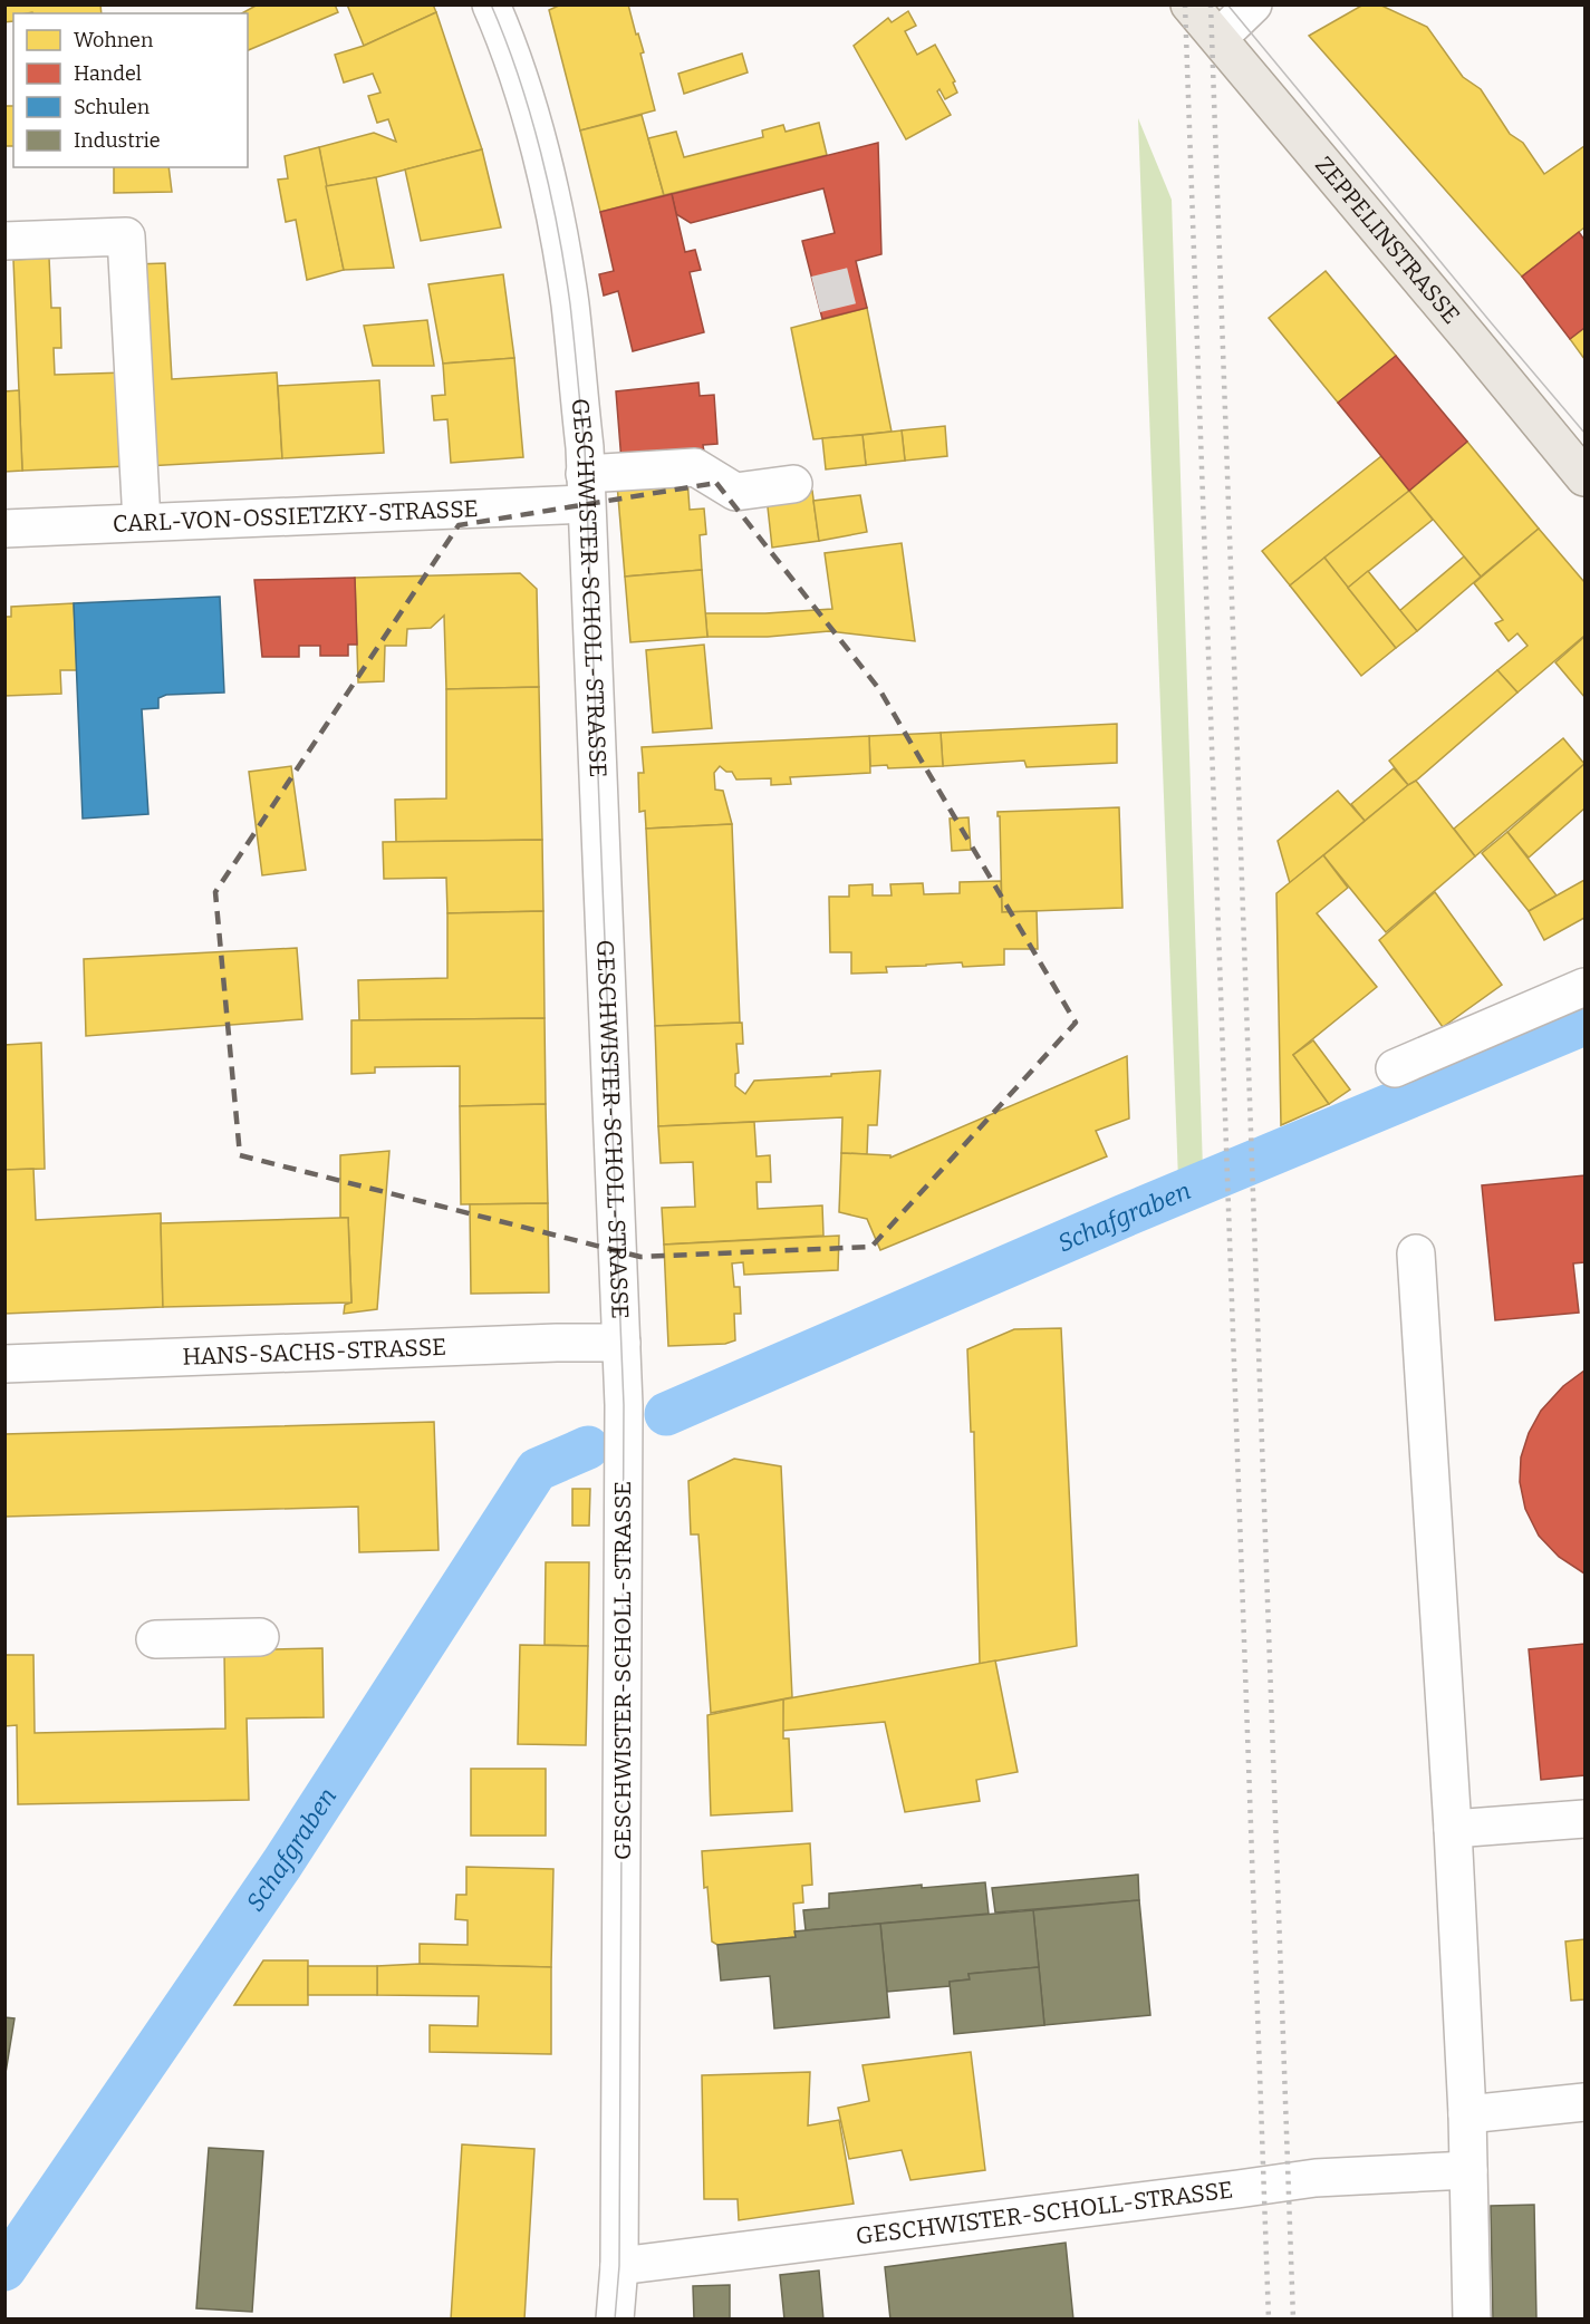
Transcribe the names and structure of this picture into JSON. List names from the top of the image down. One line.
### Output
{"streets":{"main road":["ZEPPELINSTRASSE"],"street":["CARL-VON-OSSIETZKY-STRASSE","GESCHWISTER-SCHOLL-STRASSE","HANS-SACHS-STRASSE"]},"crossings":[["CARL-VON-OSSIETZKY-STRASSE","GESCHWISTER-SCHOLL-STRASSE"],["GESCHWISTER-SCHOLL-STRASSE","HANS-SACHS-STRASSE"]],"water":["Schafgraben"],"legend":["Wohnen","Handel","Schulen","Industrie"]}
